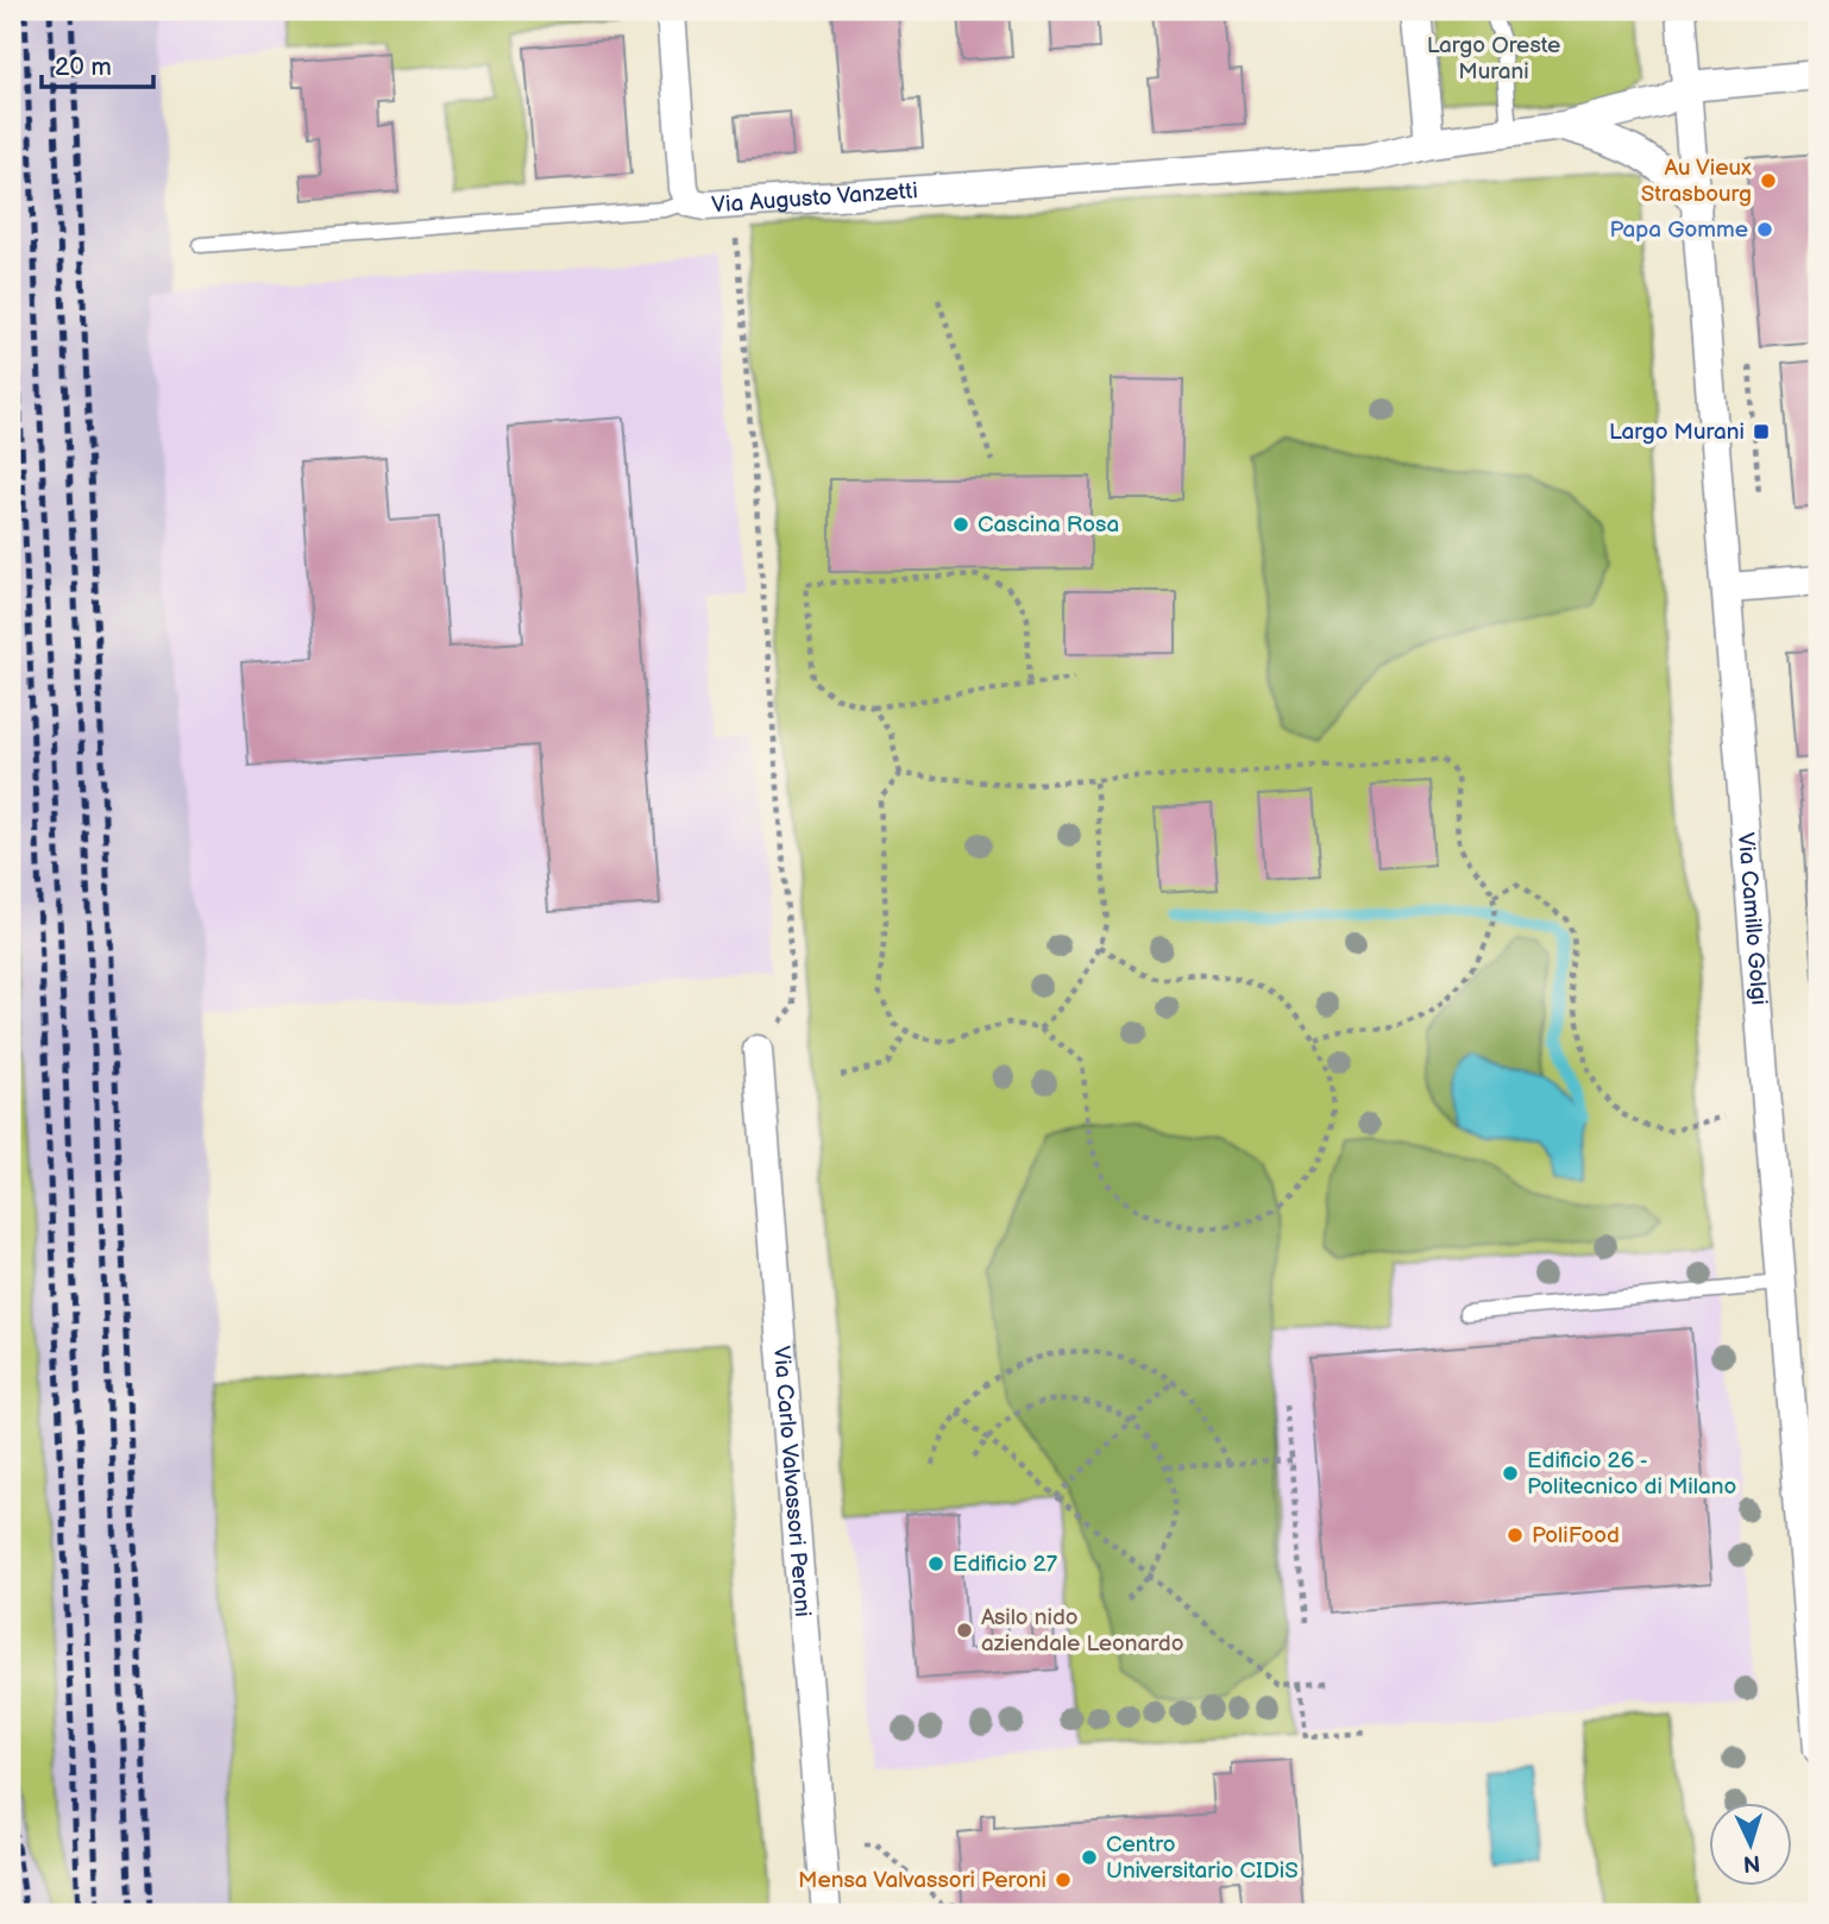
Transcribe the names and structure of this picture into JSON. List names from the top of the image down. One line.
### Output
{"streets":{"street":["Via Augusto Vanzetti","Via Camillo Golgi","Via Carlo Valvassori Peroni"]},"parks":["Largo Oreste Murani"],"places":{"other":["Au Vieux Strasbourg","Papa Gomme","Cascina Rosa","Edificio 26 - Politecnico di Milano","PoliFood","Edificio 27","Asilo nido aziendale Leonardo","Centro Universitario CIDiS","Mensa Valvassori Peroni"],"transit":["Largo Murani"]},"scale_bar":"20 m","north":"bottom"}
